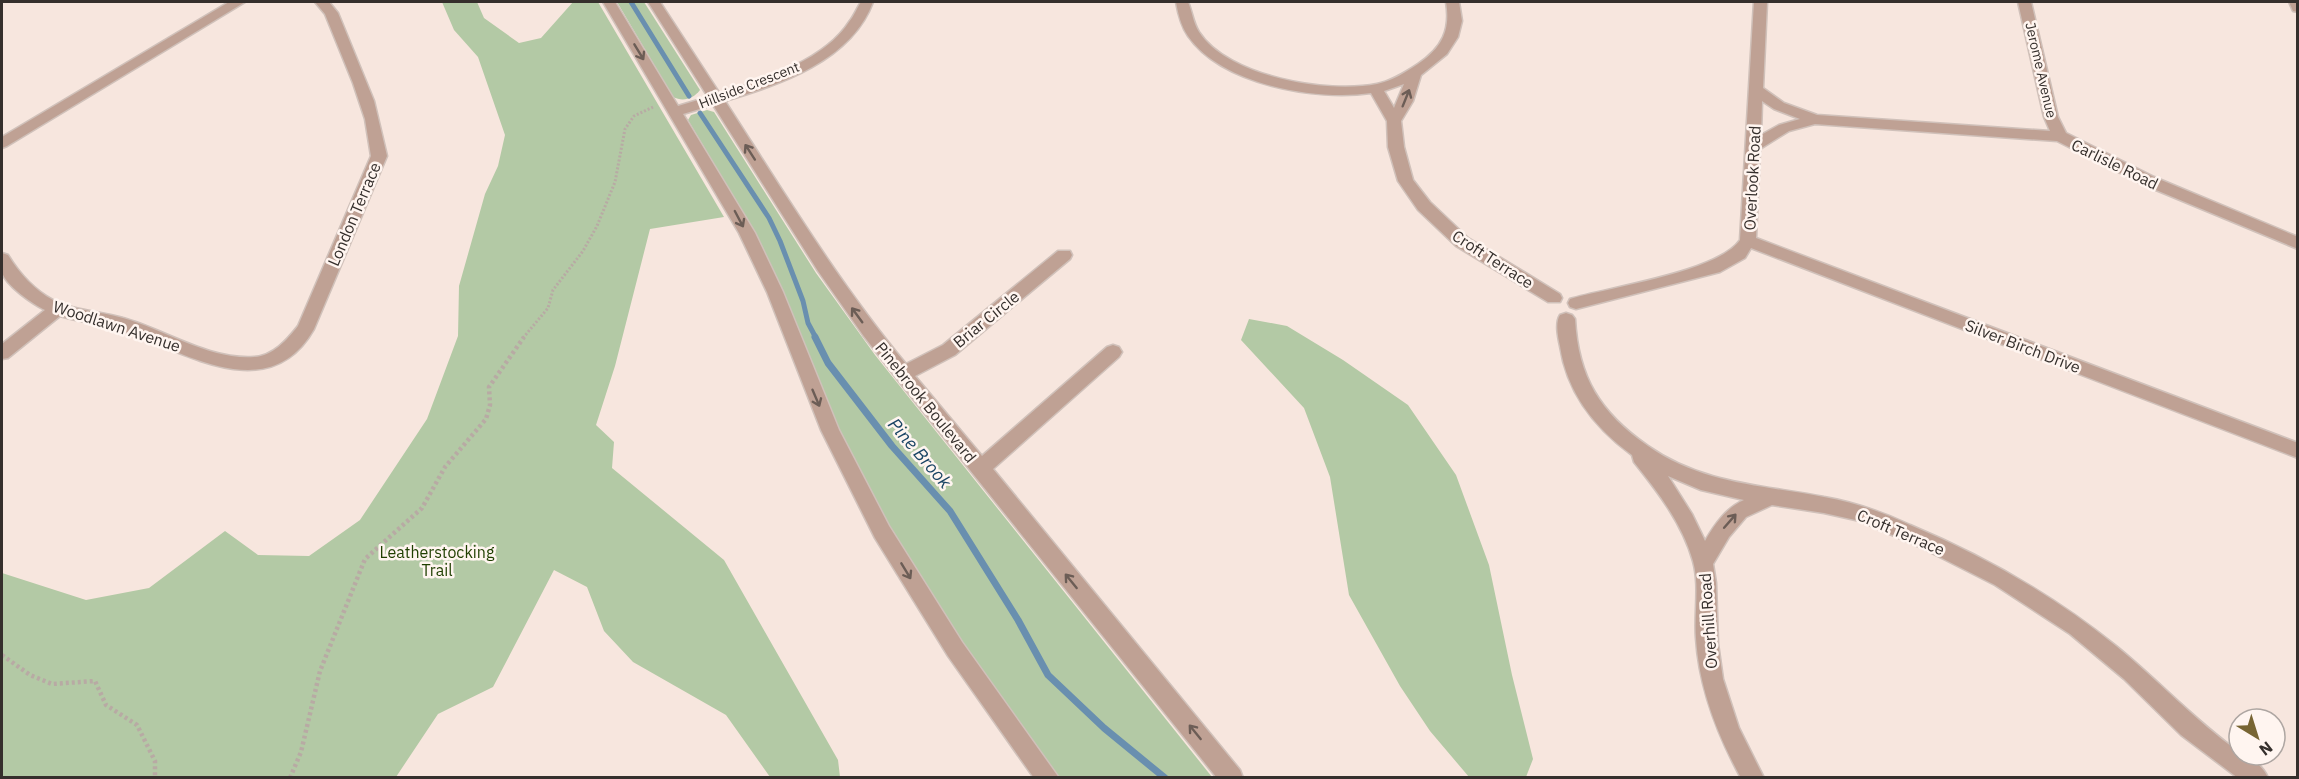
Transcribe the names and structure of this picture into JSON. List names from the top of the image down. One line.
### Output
{"streets":{"street":["Jerome Avenue","Hillside Crescent","Carlisle Road","Overlook Road","London Terrace","Croft Terrace","Briar Circle","Woodlawn Avenue","Silver Birch Drive","Pinebrook Boulevard","Overhill Road"]},"crossings":[["Jerome Avenue","Carlisle Road"],["Hillside Crescent","Pinebrook Boulevard"],["Carlisle Road","Overlook Road"],["Overlook Road","Croft Terrace"],["Overlook Road","Silver Birch Drive"],["London Terrace","Woodlawn Avenue"],["Croft Terrace","Overhill Road"],["Briar Circle","Pinebrook Boulevard"]],"water":["Pine Brook"],"parks":["Leatherstocking Trail"],"north":"bottom right"}
